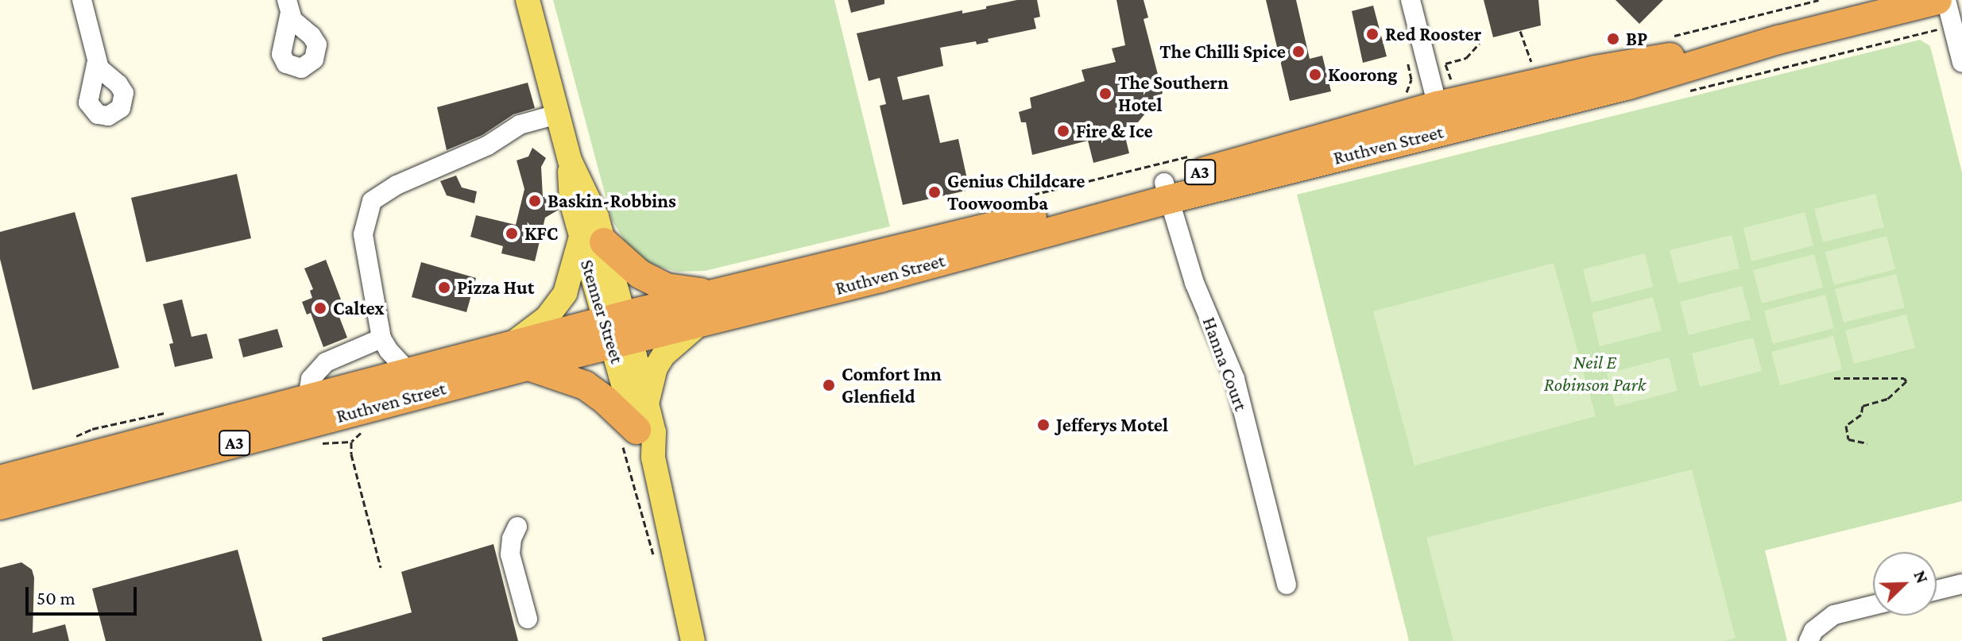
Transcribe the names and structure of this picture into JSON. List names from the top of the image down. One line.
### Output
{"streets":{"highway":["Ruthven Street","A3"],"main road":["Stenner Street"],"street":["Hanna Court"]},"crossings":[["Ruthven Street","Stenner Street"],["Ruthven Street","Hanna Court"]],"parks":["Neil E Robinson Park"],"places":["Red Rooster","BP","The Chilli Spice","Koorong","The Southern Hotel","Fire & Ice","Genius Childcare Toowoomba","Baskin-Robbins","KFC","Pizza Hut","Caltex","Comfort Inn Glenfield","Jefferys Motel"],"scale_bar":"50 m","north":"top right"}
